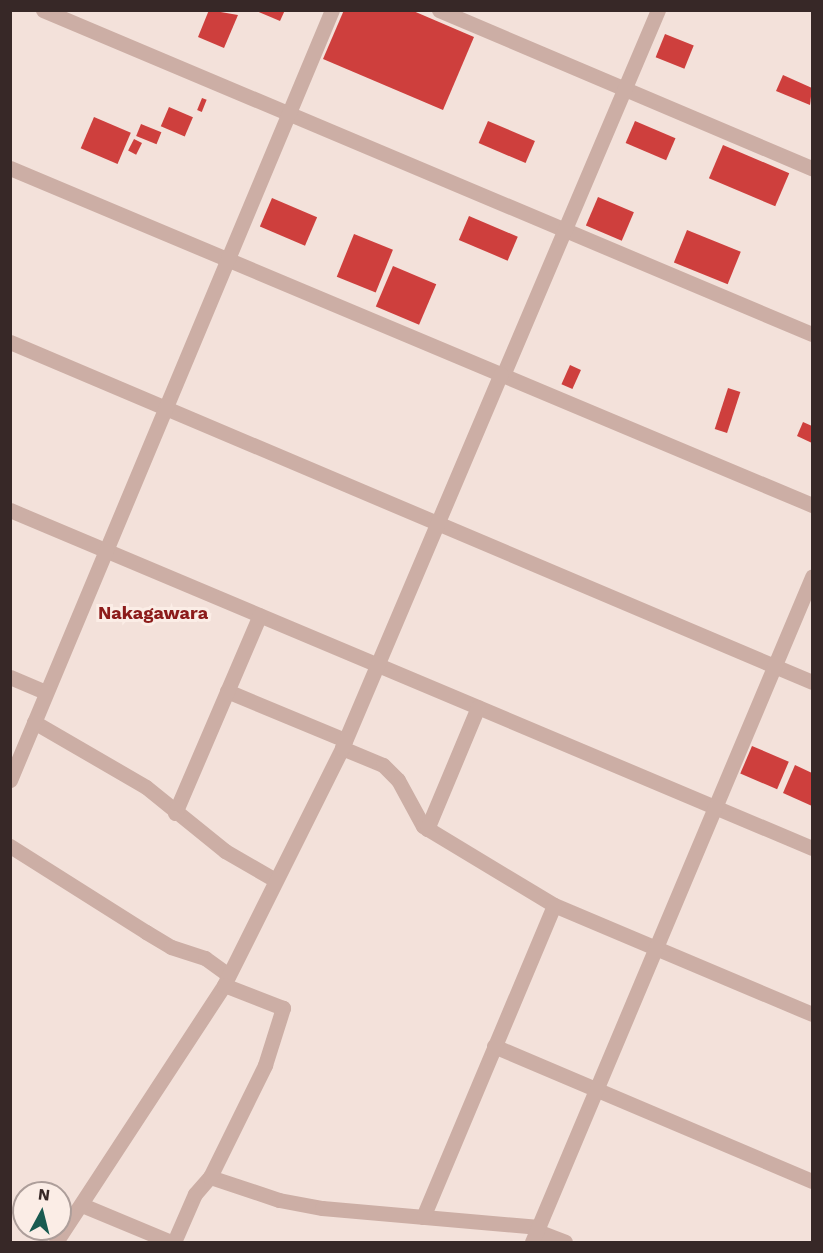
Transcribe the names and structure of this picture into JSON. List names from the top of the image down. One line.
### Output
{"districts":["Nakagawara"],"north":"top"}
